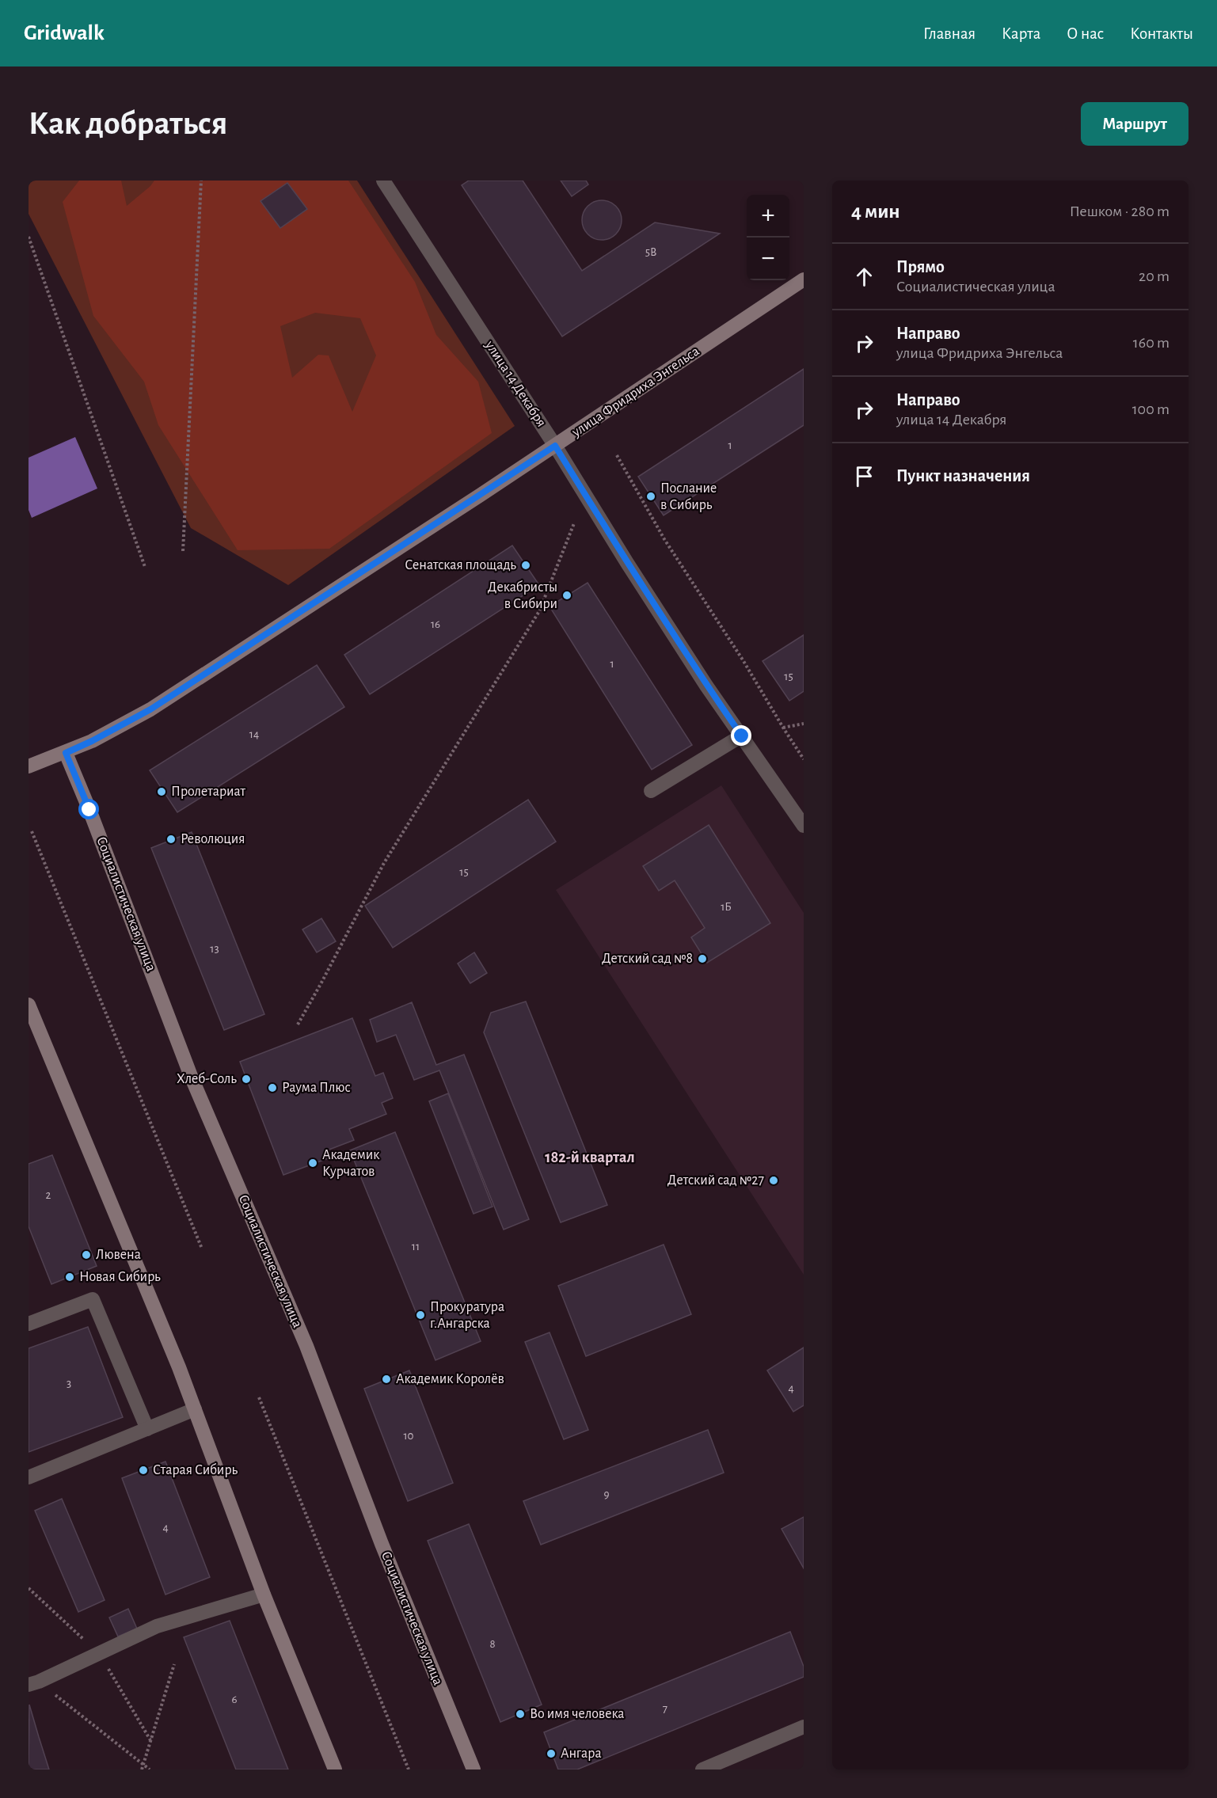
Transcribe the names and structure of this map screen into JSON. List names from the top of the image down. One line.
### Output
{"streets":{"street":["улица 14 Декабря","улица Фридриха Энгельса","Социалистическая улица"]},"crossings":[["улица 14 Декабря","улица Фридриха Энгельса"],["улица Фридриха Энгельса","Социалистическая улица"]],"districts":["182-й квартал"],"places":["Послание в Сибирь","Сенатская площадь","Декабристы в Сибири","Пролетариат","Революция","Детский сад №8","Хлеб-Соль","Раума Плюс","Академик Курчатов","Детский сад №27","Лювена","Новая Сибирь","Прокуратура г.Ангарска","Академик Королёв","Старая Сибирь","Во имя человека","Ангара"],"house_numbers":["5В","1","16","1","15","14","15","1Б","13","2","11","3","4","10","9","4","8","6","7"],"page":{"header":"Gridwalk","nav":["Главная","Карта","О нас","Контакты"],"buttons":"Маршрут","title":"Как добраться","heading":["4 мин","Пешком · 280 m"],"map_buttons":["+","−"],"list":[["Прямо","Социалистическая улица","20 m"],["Направо","улица Фридриха Энгельса","160 m"],["Направо","улица 14 Декабря","100 m"],"Пункт назначения"]}}
